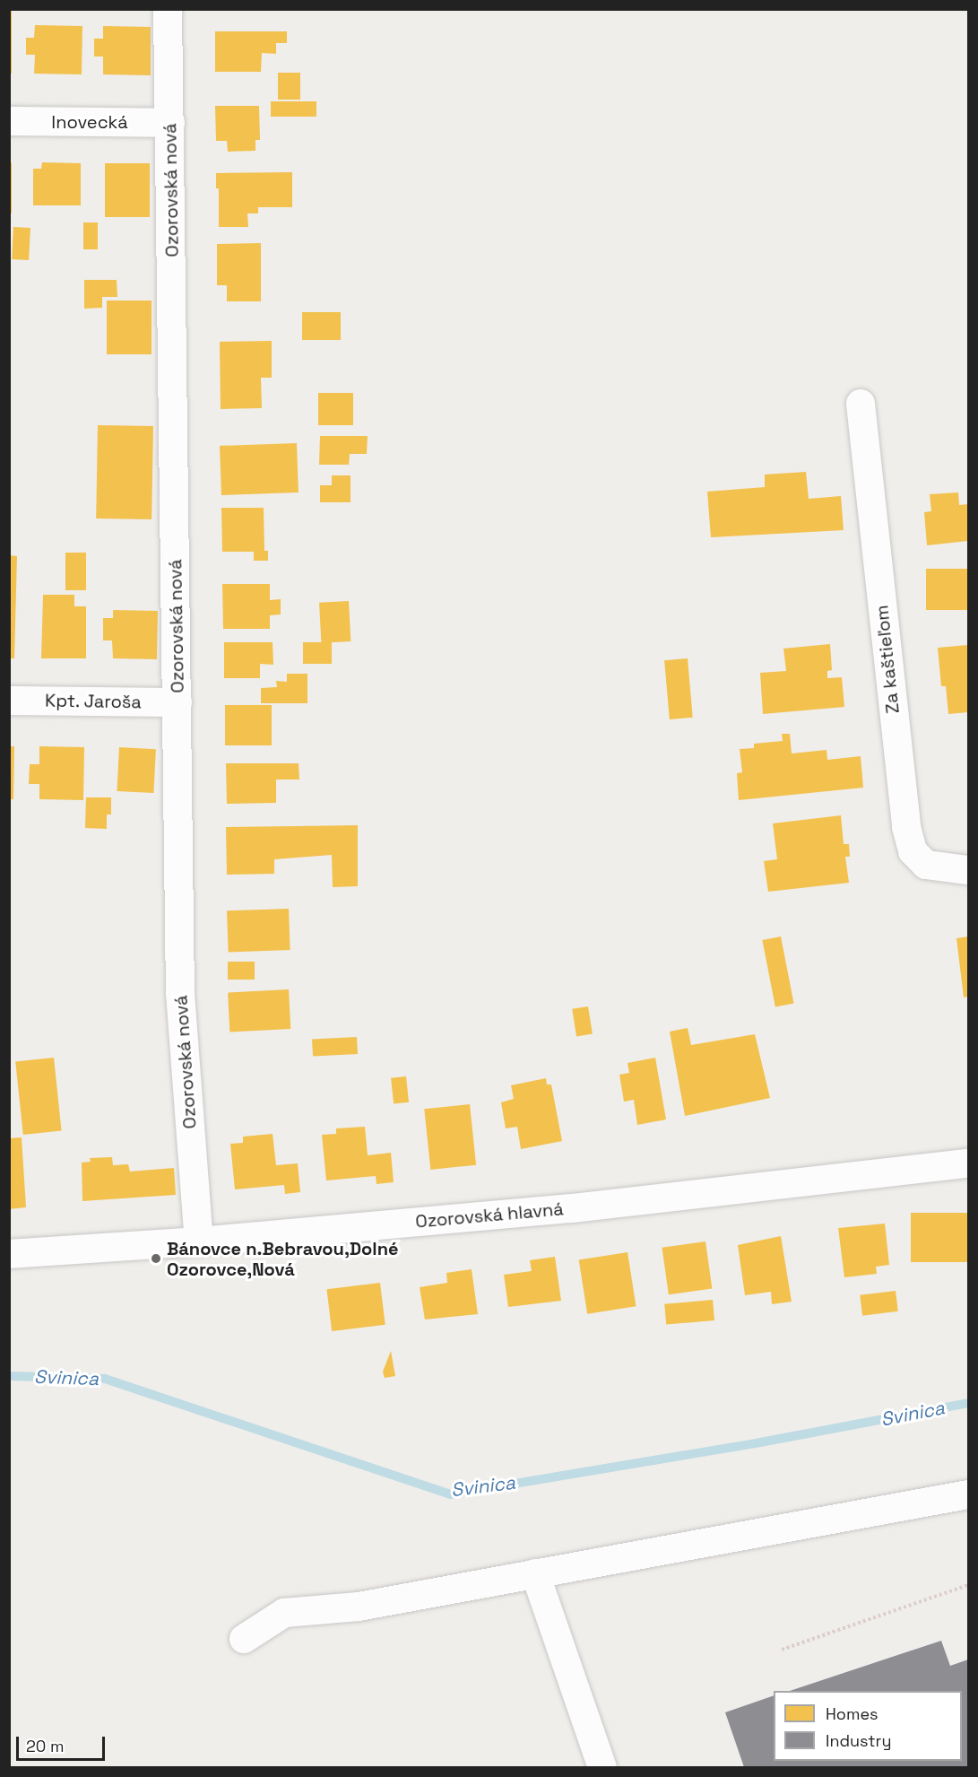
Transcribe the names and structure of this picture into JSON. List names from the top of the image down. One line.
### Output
{"streets":{"street":["Inovecká","Ozorovská nová","Za kaštieľom","Kpt. Jaroša","Ozorovská hlavná"]},"crossings":[["Inovecká","Ozorovská nová"],["Ozorovská nová","Kpt. Jaroša"],["Ozorovská nová","Ozorovská hlavná"]],"water":["Svinica"],"places":["Bánovce n.Bebravou,Dolné Ozorovce,Nová"],"legend":["Homes","Industry"],"scale_bar":"20 m"}
